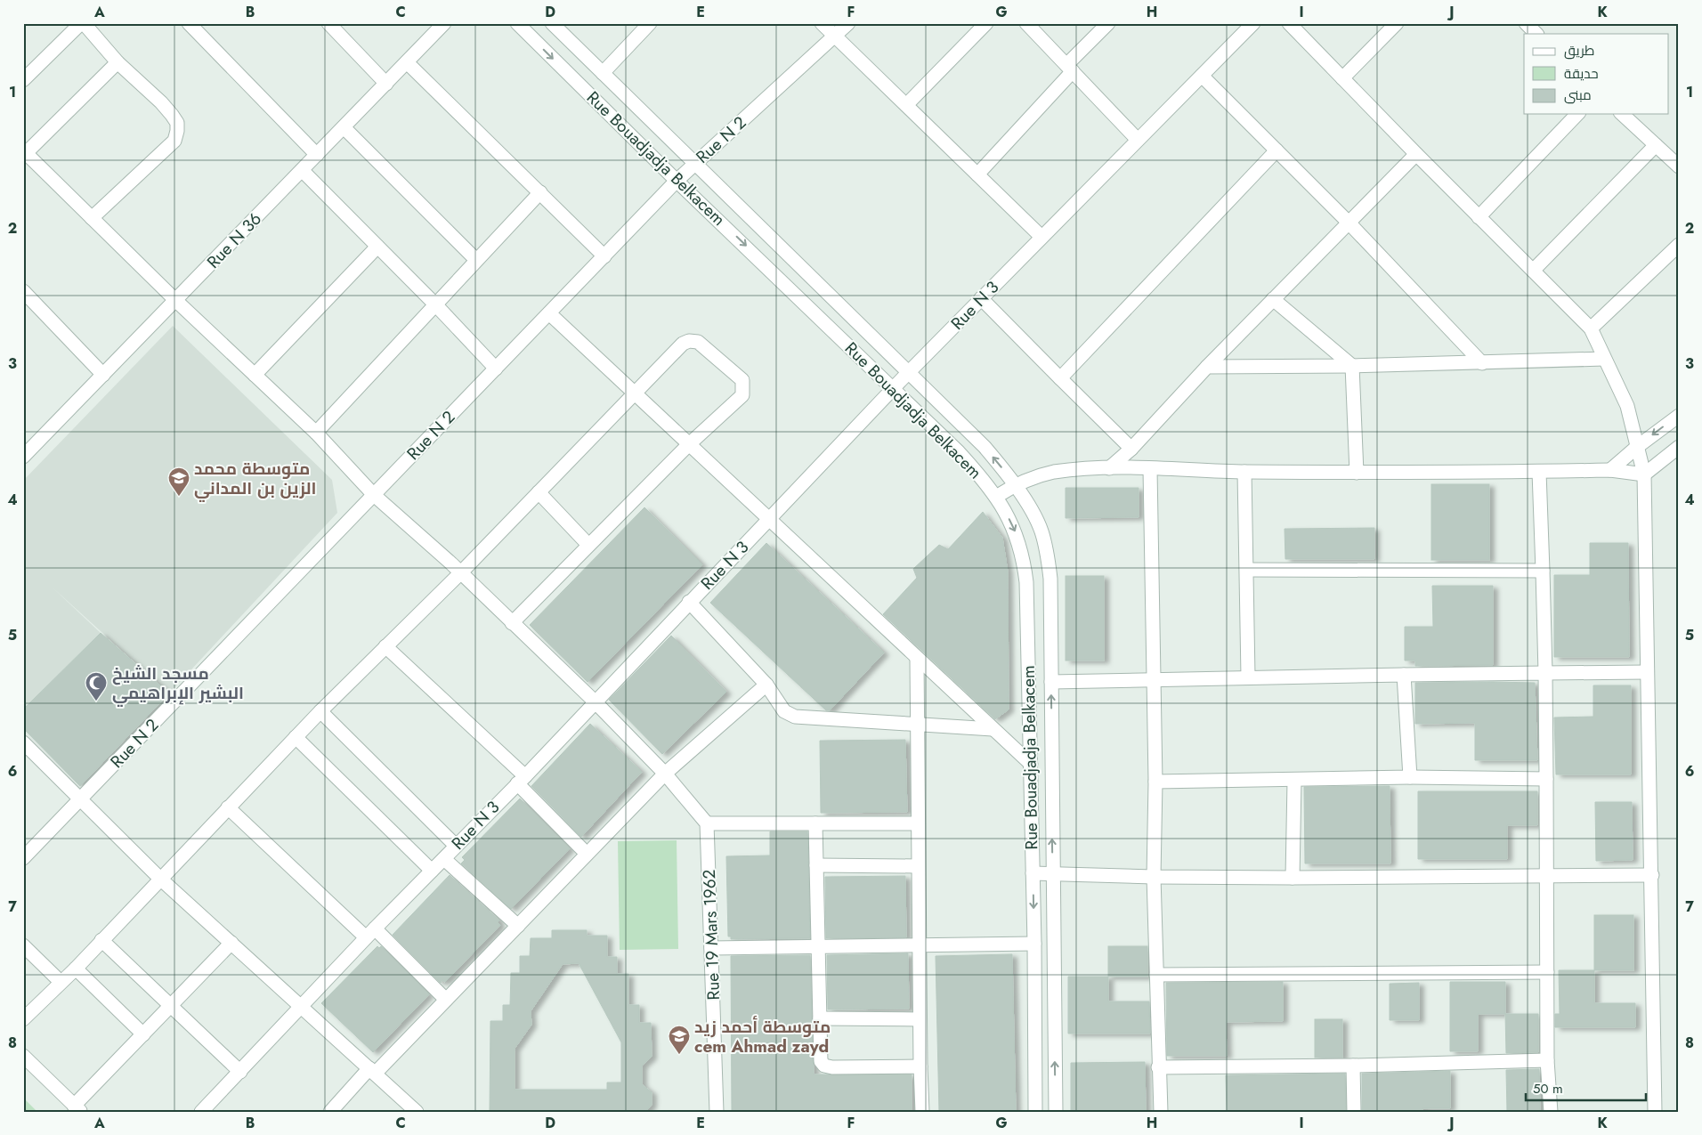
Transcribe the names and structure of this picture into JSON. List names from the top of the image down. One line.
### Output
{"streets":{"street":["Rue N 2","Rue Bouadjadja Belkacem","Rue N 36","Rue N 3","Rue 19 Mars 1962"]},"crossings":[["Rue N 2","Rue Bouadjadja Belkacem"],["Rue Bouadjadja Belkacem","Rue N 3"]],"places":{"school or university":["متوسطة محمد الزين بن المداني","متوسطة أحمد زيد cem Ahmad zayd"],"mosque":["مسجد الشيخ البشير الإبراهيمي"]},"legend":["طريق","حديقة","مبنى"],"scale_bar":"50 m","grid":{"columns":["A","B","C","D","E","F","G","H","I","J","K"],"rows":["1","2","3","4","5","6","7","8"]}}
